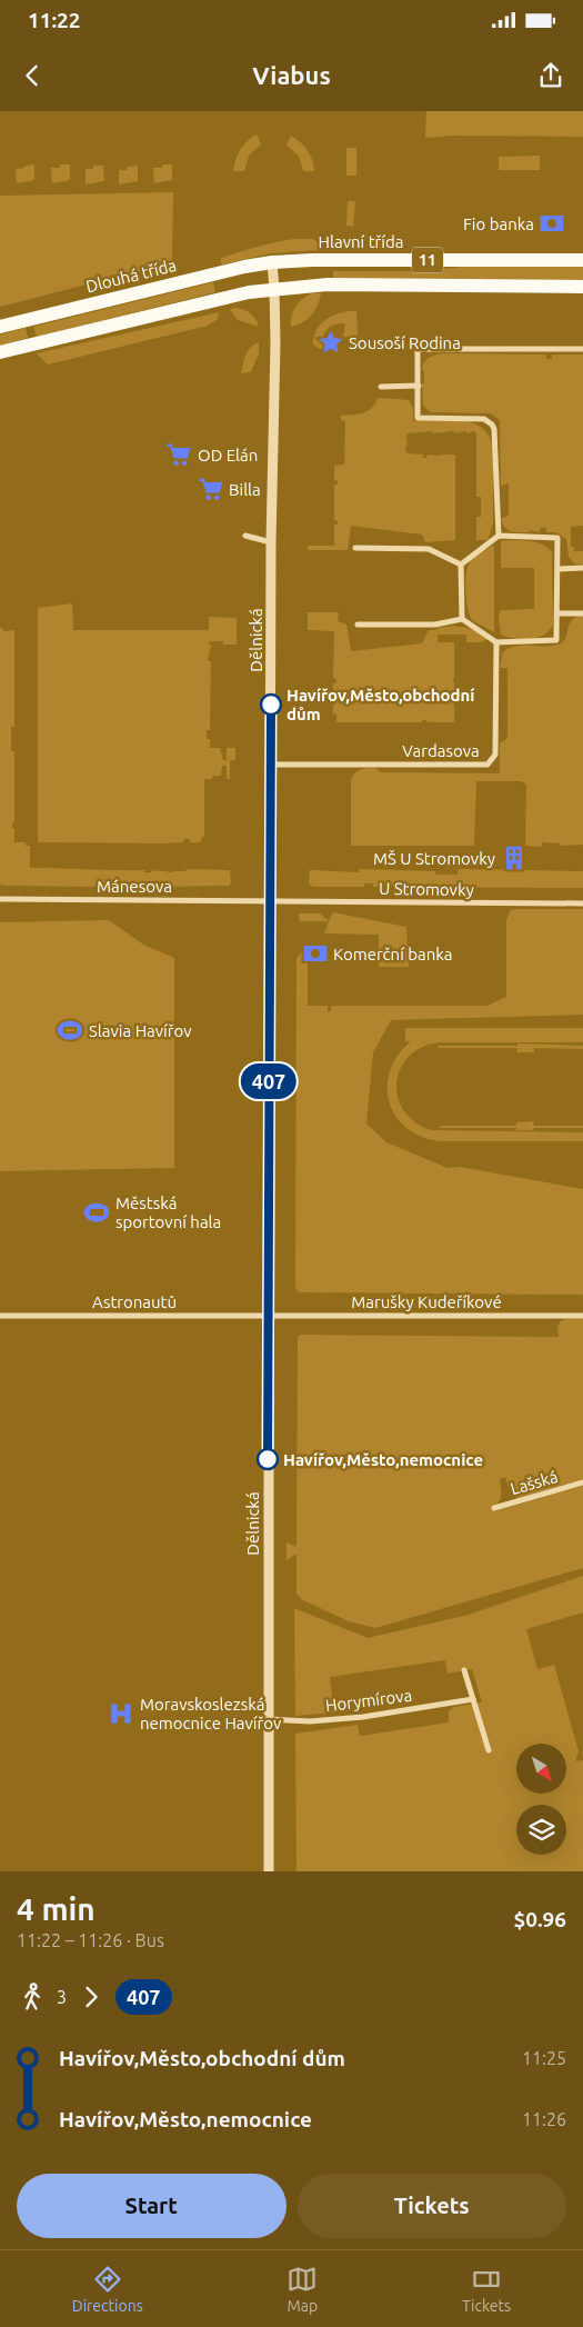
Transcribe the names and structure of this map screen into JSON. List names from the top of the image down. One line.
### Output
{"streets":{"main road":["Hlavní třída","11","Dlouhá třída"],"street":["Dělnická","Vardasova","Mánesova","U Stromovky","Astronautů","Marušky Kudeříkové","Lašská","Horymírova"]},"crossings":[["Hlavní třída","Dlouhá třída"],["Hlavní třída","Dělnická"],["11","Dělnická"],["Dlouhá třída","Dělnická"],["Dělnická","Vardasova"],["Dělnická","Mánesova"],["Dělnická","U Stromovky"],["Dělnická","Astronautů"],["Dělnická","Marušky Kudeříkové"],["Dělnická","Horymírova"],["Mánesova","U Stromovky"],["Astronautů","Marušky Kudeříkové"]],"places":{"bank":["Fio banka","Komerční banka"],"place":["Sousoší Rodina"],"supermarket":["OD Elán","Billa"],"other":["Havířov,Město,obchodní dům","Havířov,Město,nemocnice"],"building":["MŠ U Stromovky"],"sports":["Slavia Havířov","Městská sportovní hala"],"hospital":["Moravskoslezská nemocnice Havířov"]},"lines":["bus line 407"],"north":"bottom right","page":{"status":"11:22","header":"Viabus","on_map":"407","heading":["4 min","11:22 – 11:26 · Bus","$0.96"],"legs":["3","407"],"list":[{"name":"Havířov,Město,obchodní dům","value":"11:25"},{"name":"Havířov,Město,nemocnice","value":"11:26"}],"buttons":["Start","Tickets"],"tabs":["Directions","Map","Tickets"]}}
